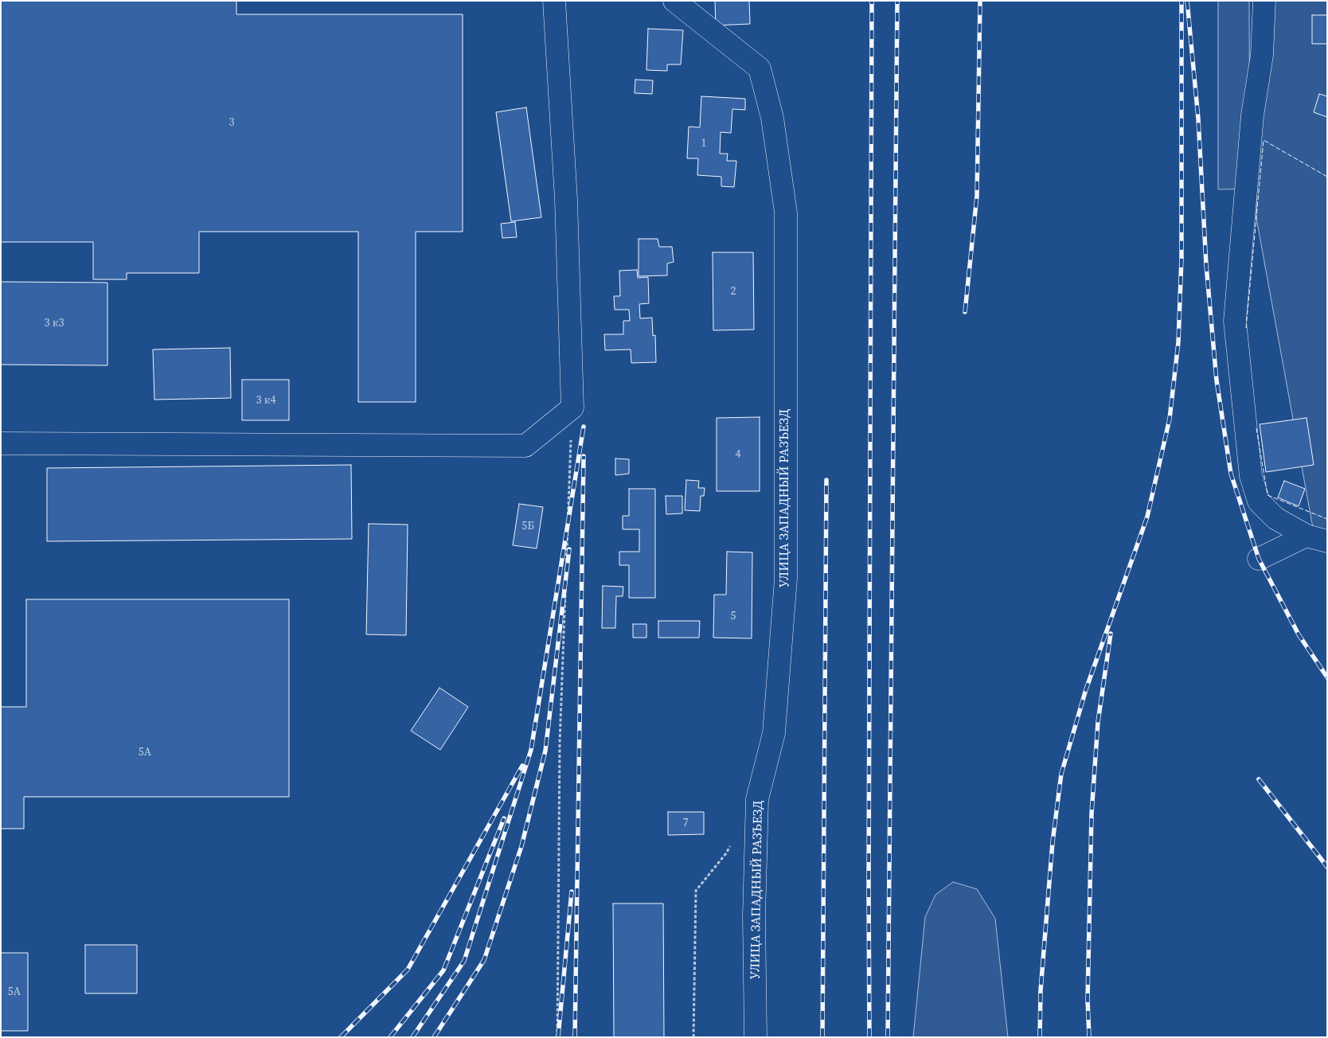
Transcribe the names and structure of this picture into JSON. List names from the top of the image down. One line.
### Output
{"streets":{"street":["УЛИЦА ЗАПАДНЫЙ РАЗЪЕЗД"]},"house_numbers":["3","1","2","3 к3","3 к4","4","5Б","5","5А","7","5А"]}
